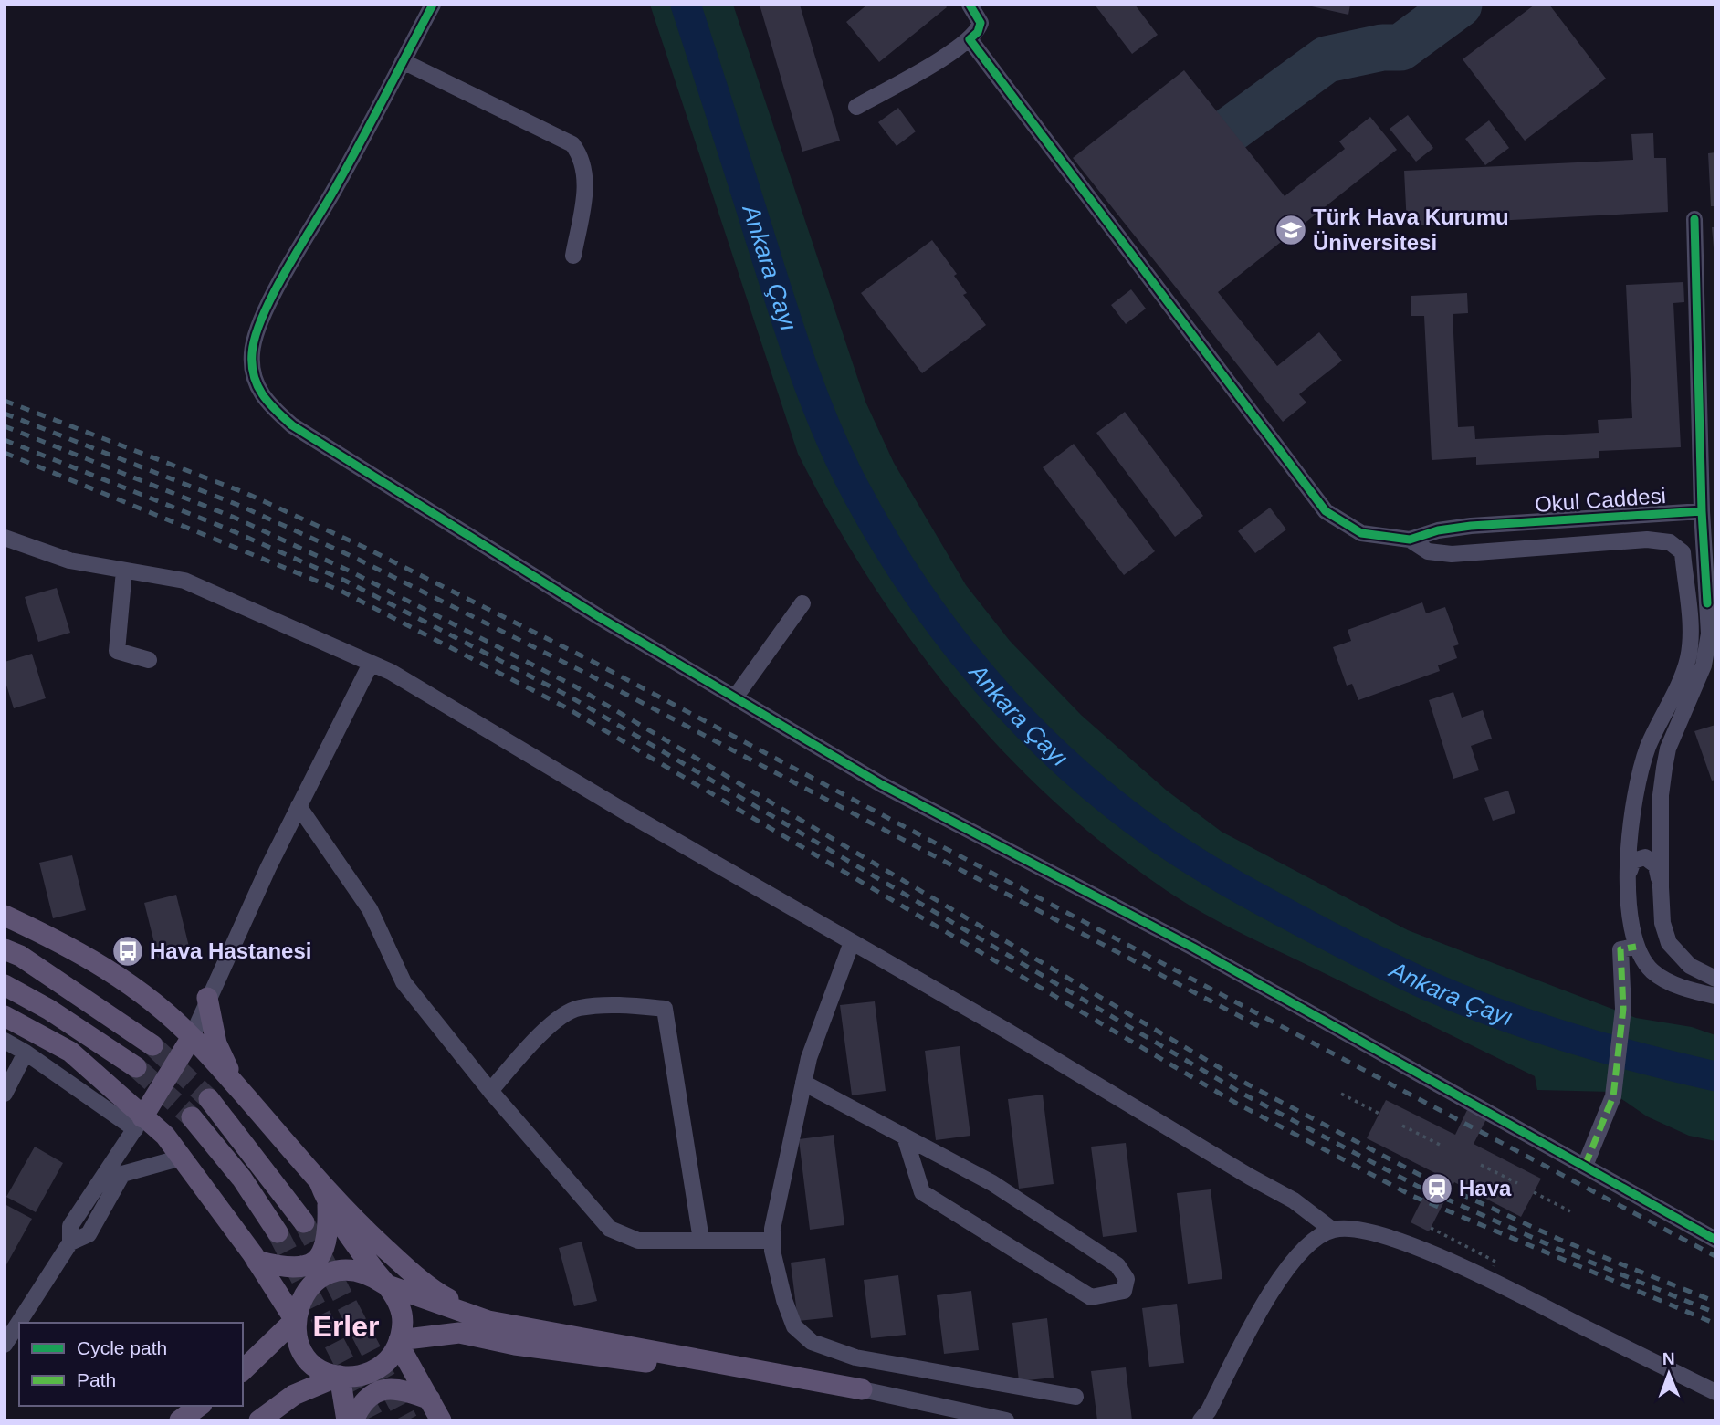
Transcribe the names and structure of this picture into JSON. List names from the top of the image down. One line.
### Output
{"streets":{"street":["Okul Caddesi"]},"districts":["Erler"],"water":["Ankara Çayı"],"places":{"school or university":["Türk Hava Kurumu Üniversitesi"],"bus stop":["Hava Hastanesi"],"station":["Hava"]},"legend":["Cycle path","Path"],"north":"top"}
